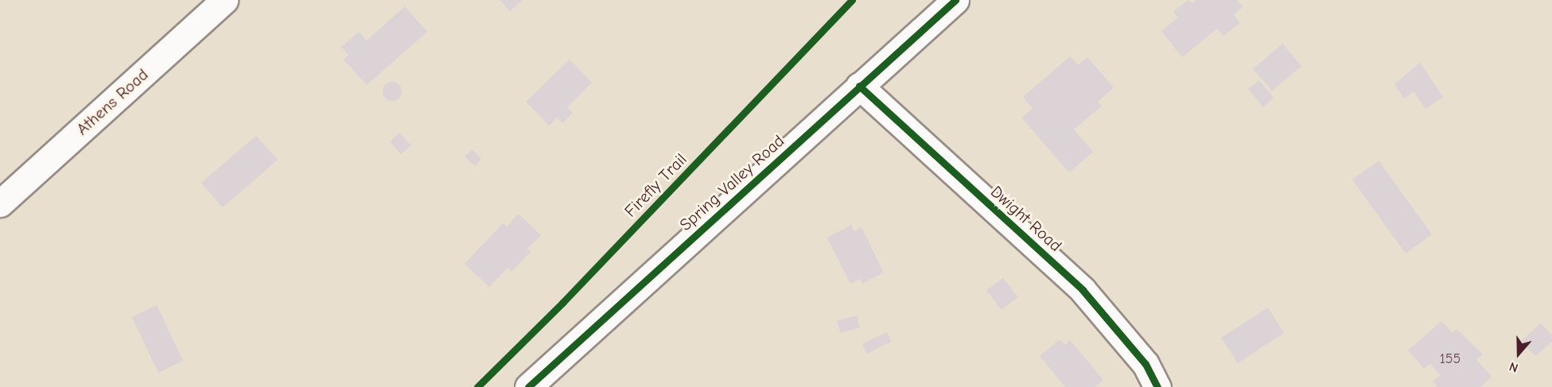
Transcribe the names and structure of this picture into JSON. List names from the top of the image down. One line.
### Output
{"streets":{"street":["Athens Road","Spring Valley Road","Dwight Road"],"cycle path":["Firefly Trail"]},"crossings":[["Spring Valley Road","Dwight Road"]],"house_numbers":["155"],"north":"bottom"}
